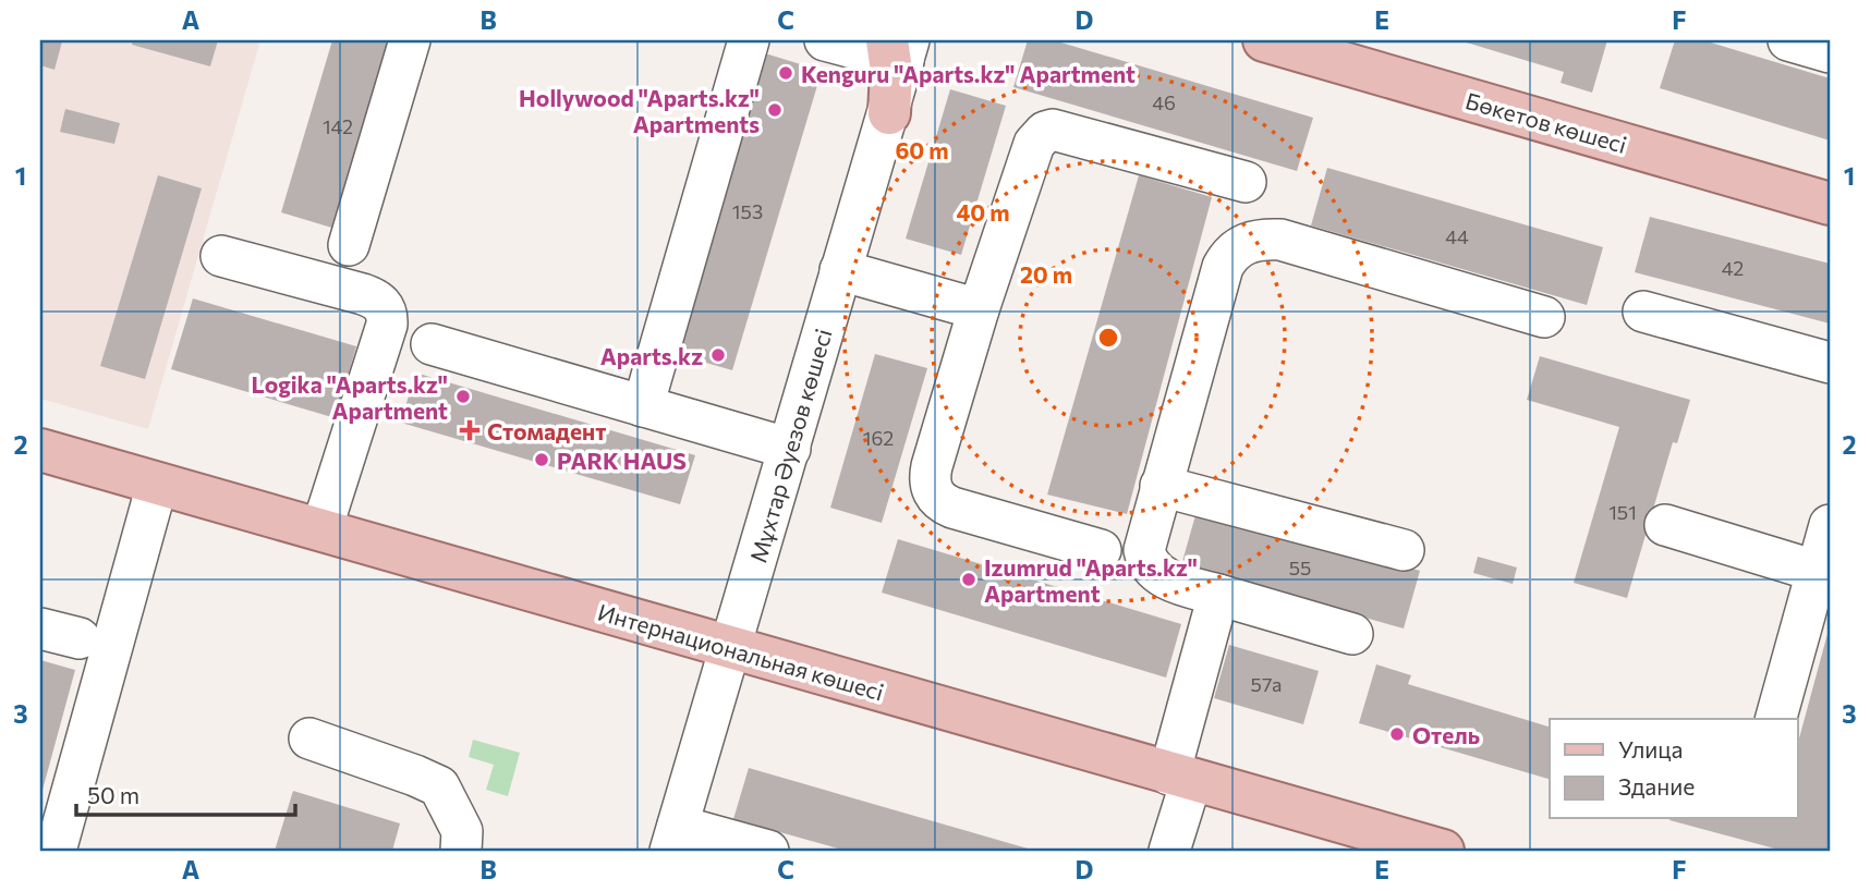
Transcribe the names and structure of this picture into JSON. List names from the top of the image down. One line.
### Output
{"streets":{"main road":["Бөкетов көшесі","Интернациональная көшесі"],"street":["Мұхтар Әуезов көшесі"]},"crossings":[["Мұхтар Әуезов көшесі","Интернациональная көшесі"]],"places":{"other":["Kenguru \"Aparts.kz\" Apartment","Hollywood \"Aparts.kz\" Apartments","Aparts.kz","Logika \"Aparts.kz\" Apartment","PARK HAUS","Izumrud \"Aparts.kz\" Apartment","Отель"],"health":["Стомадент"]},"house_numbers":["46","142","153","44","42","162","151","55","57а"],"legend":["Улица","Здание"],"scale_bar":"50 m","grid":{"columns":["A","B","C","D","E","F"],"rows":["1","2","3"]},"rings":["60 m","40 m","20 m"]}
